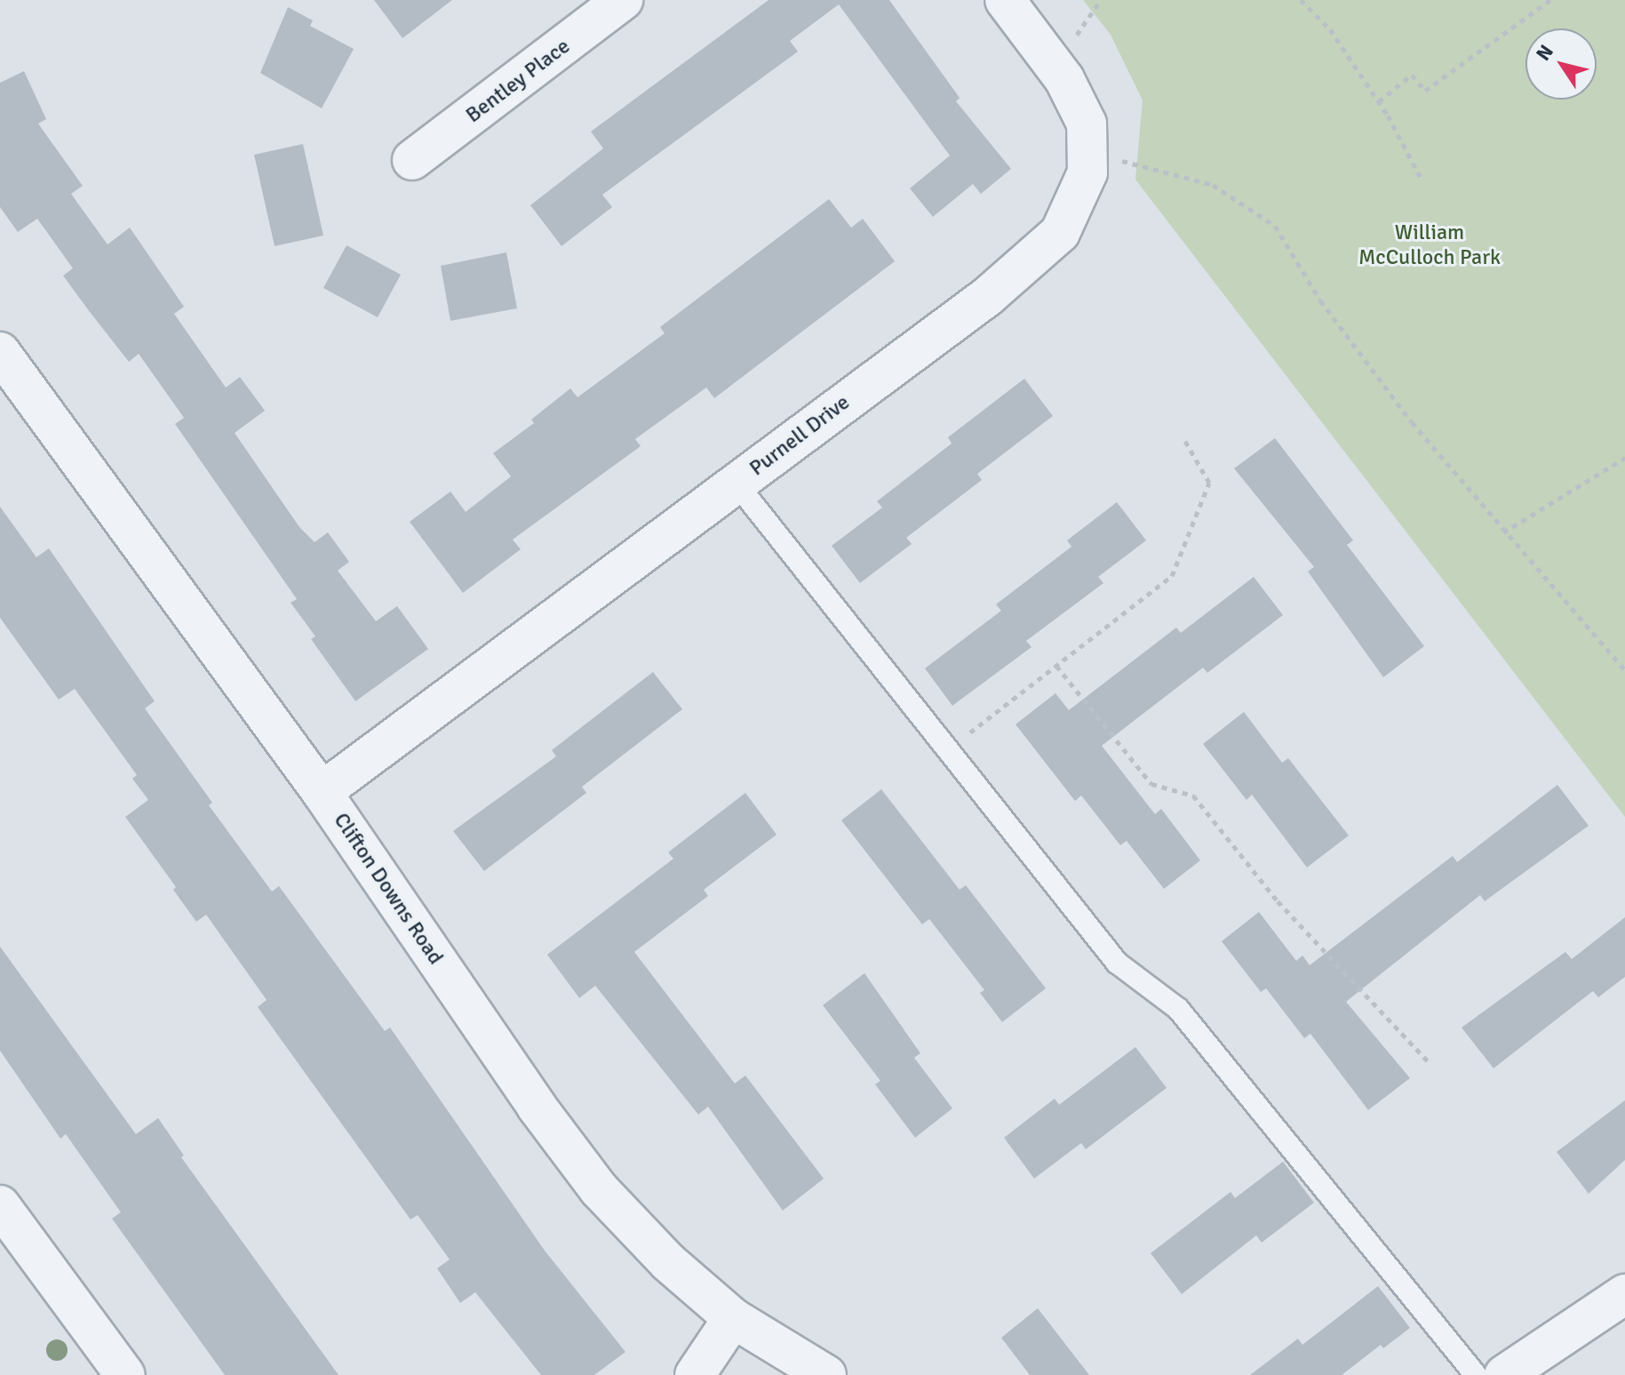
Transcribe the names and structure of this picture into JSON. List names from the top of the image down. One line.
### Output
{"streets":{"street":["Bentley Place","Purnell Drive","Clifton Downs Road"]},"crossings":[["Purnell Drive","Clifton Downs Road"]],"parks":["William McCulloch Park"],"north":"top left"}
